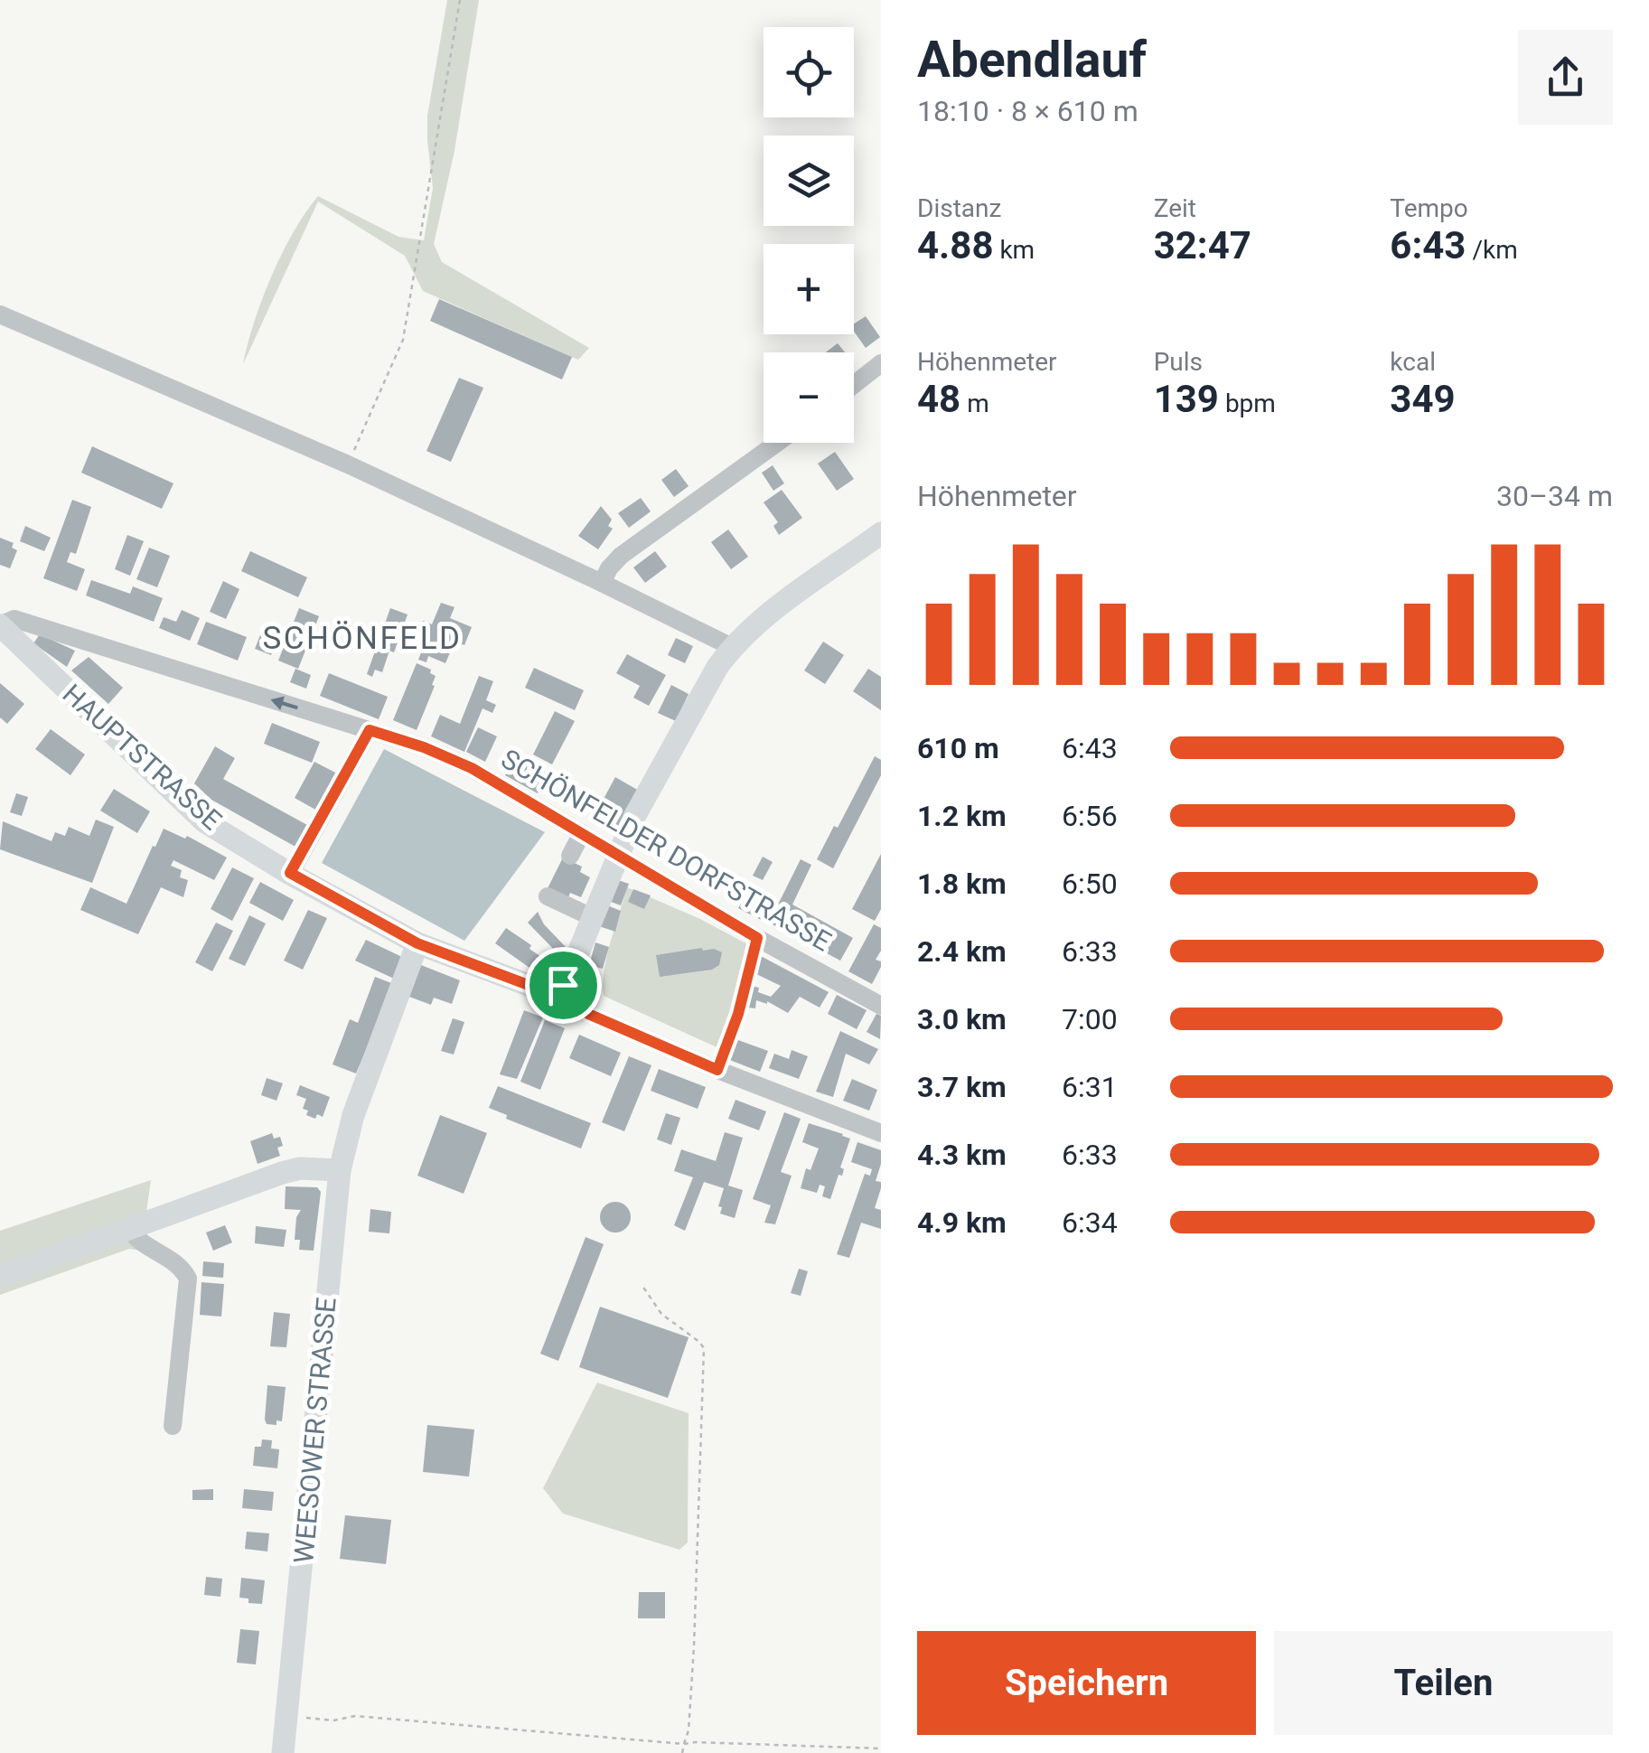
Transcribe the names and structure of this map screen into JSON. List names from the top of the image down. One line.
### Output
{"streets":{"main road":["HAUPTSTRASSE","WEESOWER STRASSE"],"street":["SCHÖNFELDER DORFSTRASSE"]},"crossings":[["HAUPTSTRASSE","SCHÖNFELDER DORFSTRASSE"],["HAUPTSTRASSE","WEESOWER STRASSE"]],"one_way":["SCHÖNFELDER DORFSTRASSE"],"districts":["SCHÖNFELD"],"page":{"heading":["Abendlauf","18:10 · 8 × 610 m"],"map_buttons":["+","−"],"stats":[["Distanz","4.88 km"],["Zeit","32:47"],["Tempo","6:43 /km"],["Höhenmeter","48 m"],["Puls","139 bpm"],["kcal","349"]],"chart":["Höhenmeter","30–34 m"],"list":[{"name":"610 m","note":"6:43"},{"name":"1.2 km","note":"6:56"},{"name":"1.8 km","note":"6:50"},{"name":"2.4 km","note":"6:33"},{"name":"3.0 km","note":"7:00"},{"name":"3.7 km","note":"6:31"},{"name":"4.3 km","note":"6:33"},{"name":"4.9 km","note":"6:34"}],"buttons":["Speichern","Teilen"]}}
